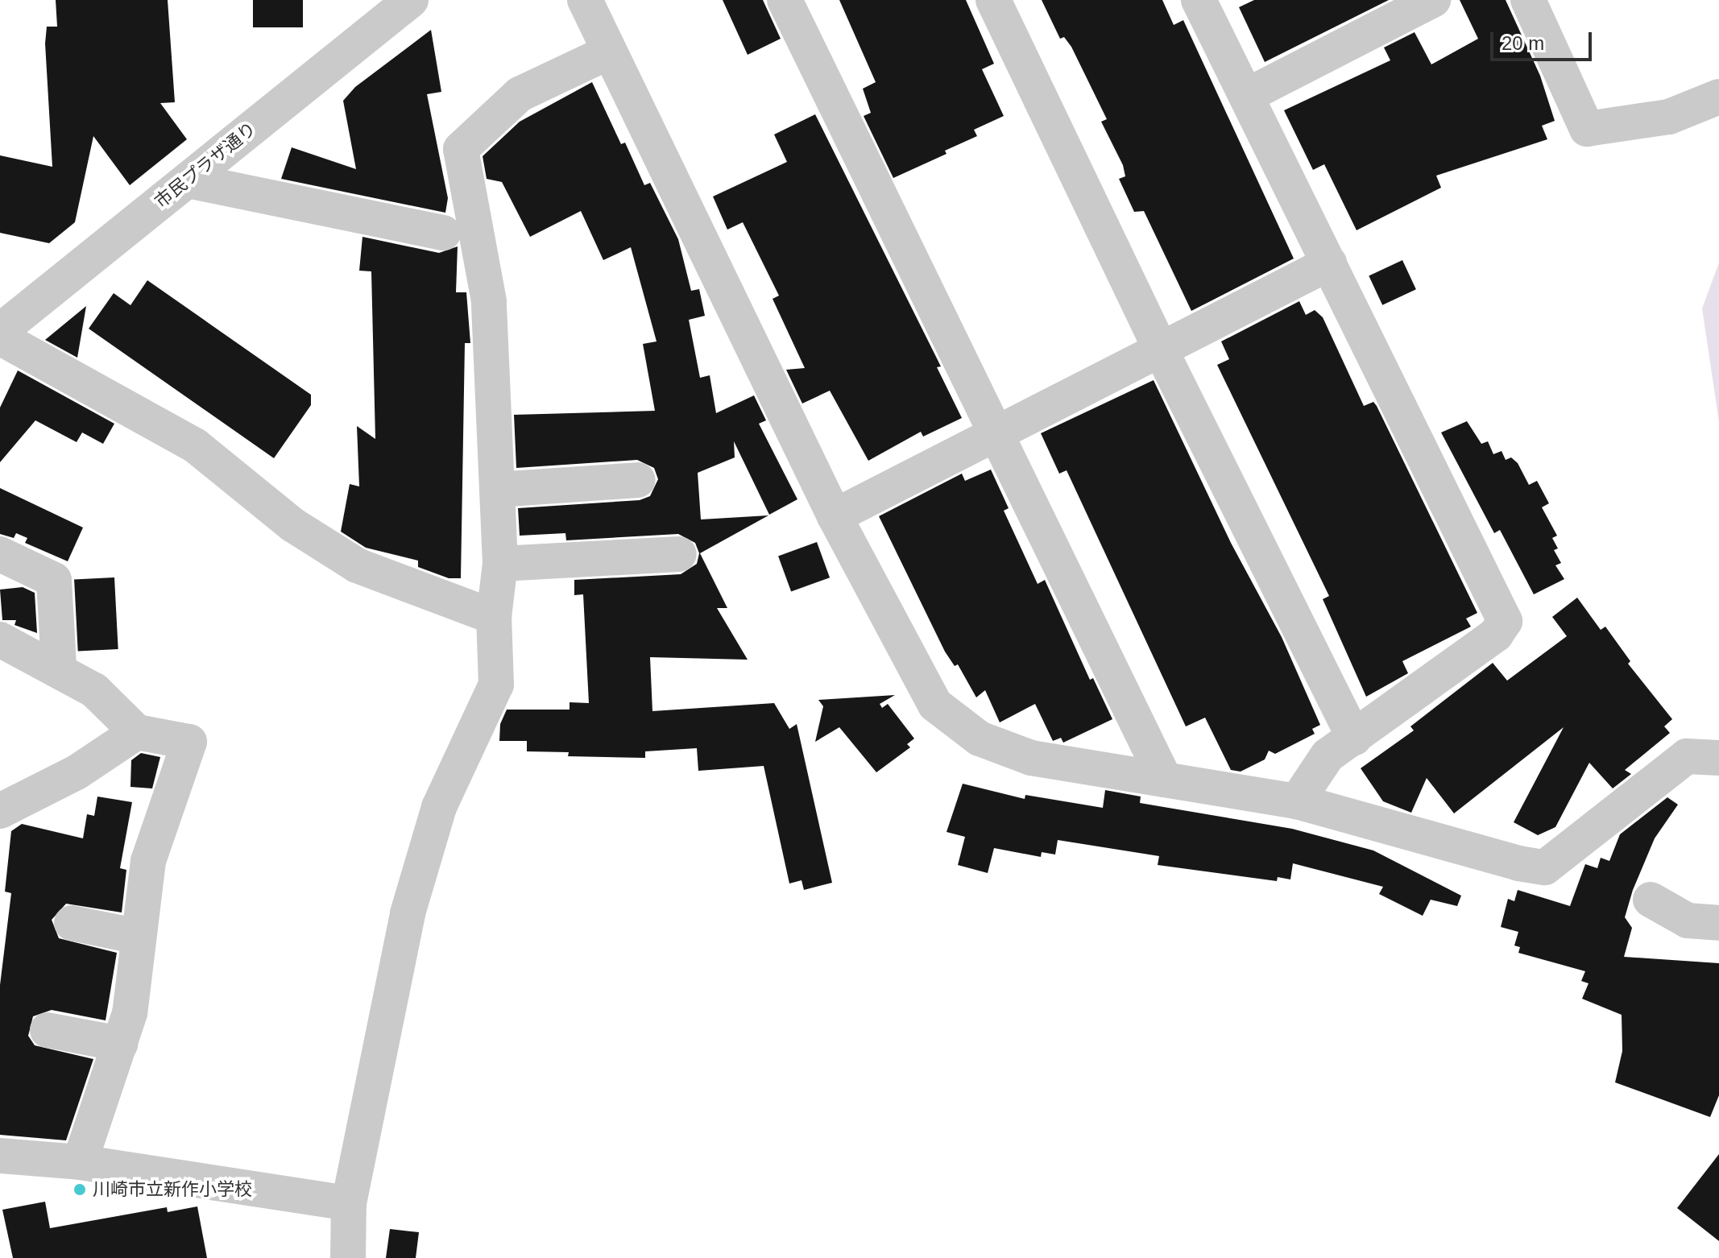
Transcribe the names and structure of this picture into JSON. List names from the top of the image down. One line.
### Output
{"streets":{"street":["市民プラザ通り"]},"places":["川崎市立新作小学校"],"scale_bar":"20 m"}
